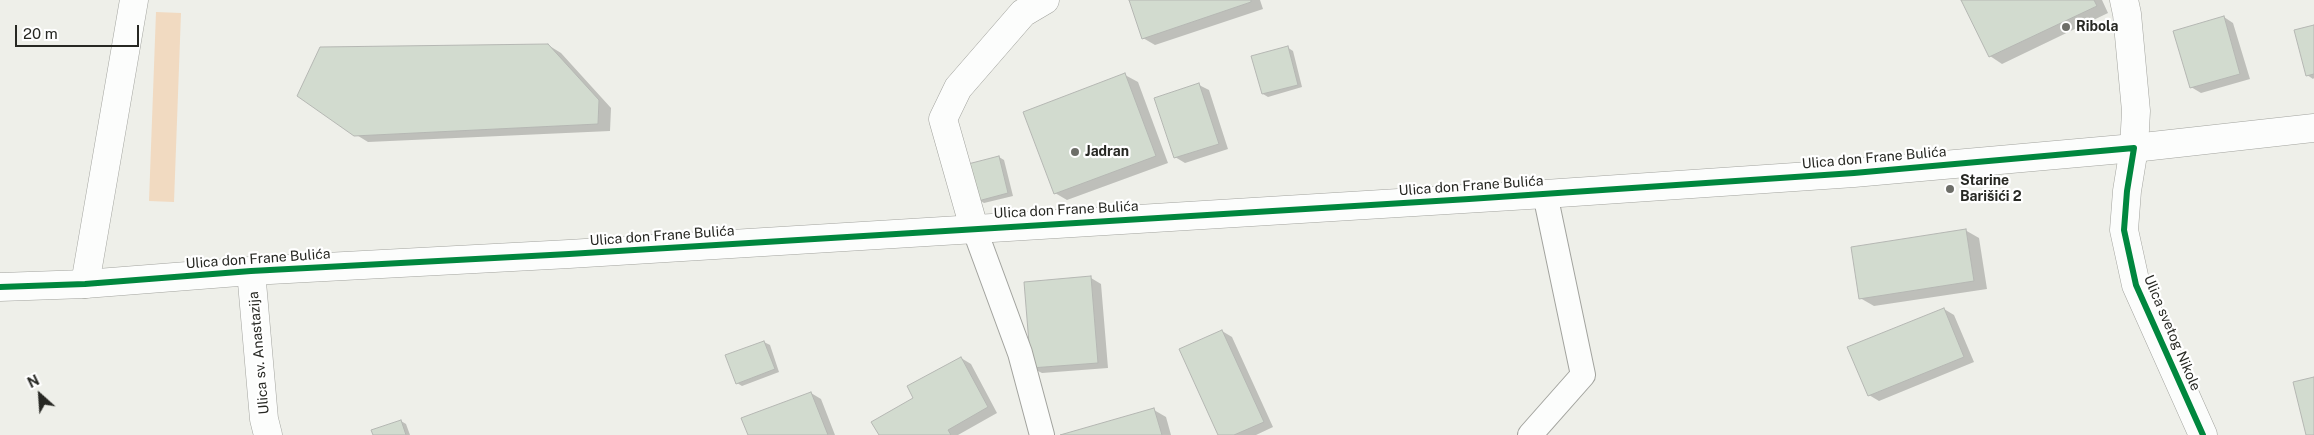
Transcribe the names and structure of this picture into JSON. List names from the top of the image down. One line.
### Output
{"streets":{"street":["Ulica don Frane Bulića","Ulica svetog Nikole","Ulica sv. Anastazija"]},"crossings":[["Ulica don Frane Bulića","Ulica svetog Nikole"],["Ulica don Frane Bulića","Ulica sv. Anastazija"]],"places":["Ribola","Jadran","Starine Barišići 2"],"scale_bar":"20 m","north":"top left"}
